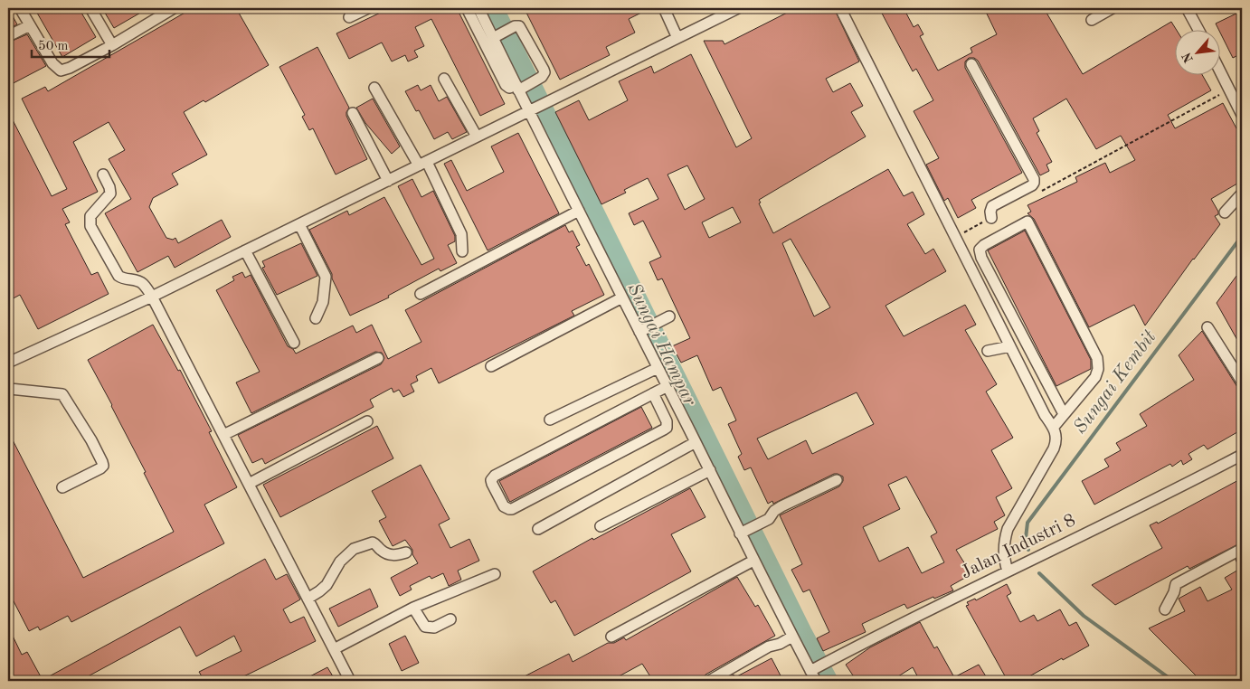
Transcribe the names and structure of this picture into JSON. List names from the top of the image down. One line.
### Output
{"streets":{"street":["Jalan Industri 8"]},"water":["Sungai Hampar","Sungai Kembit"],"scale_bar":"50 m","north":"bottom left"}
